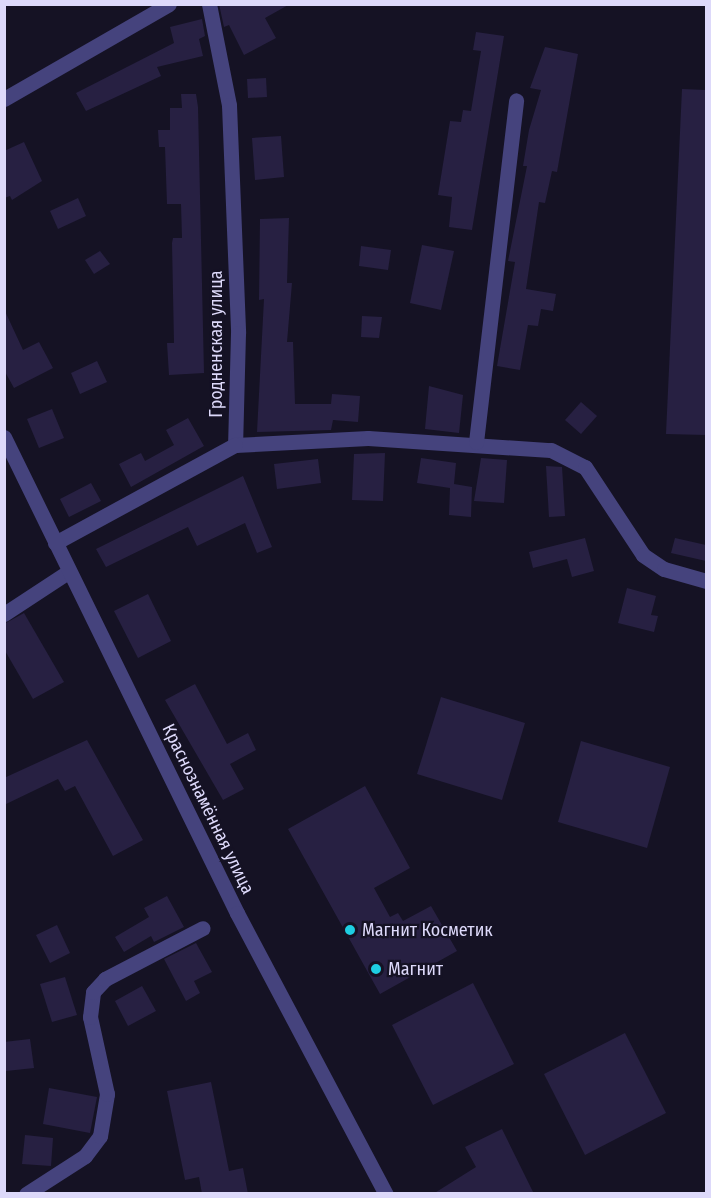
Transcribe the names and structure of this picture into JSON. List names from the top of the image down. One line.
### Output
{"streets":{"street":["Гродненская улица","Краснознамённая улица"]},"places":["Магнит Косметик","Магнит"]}
